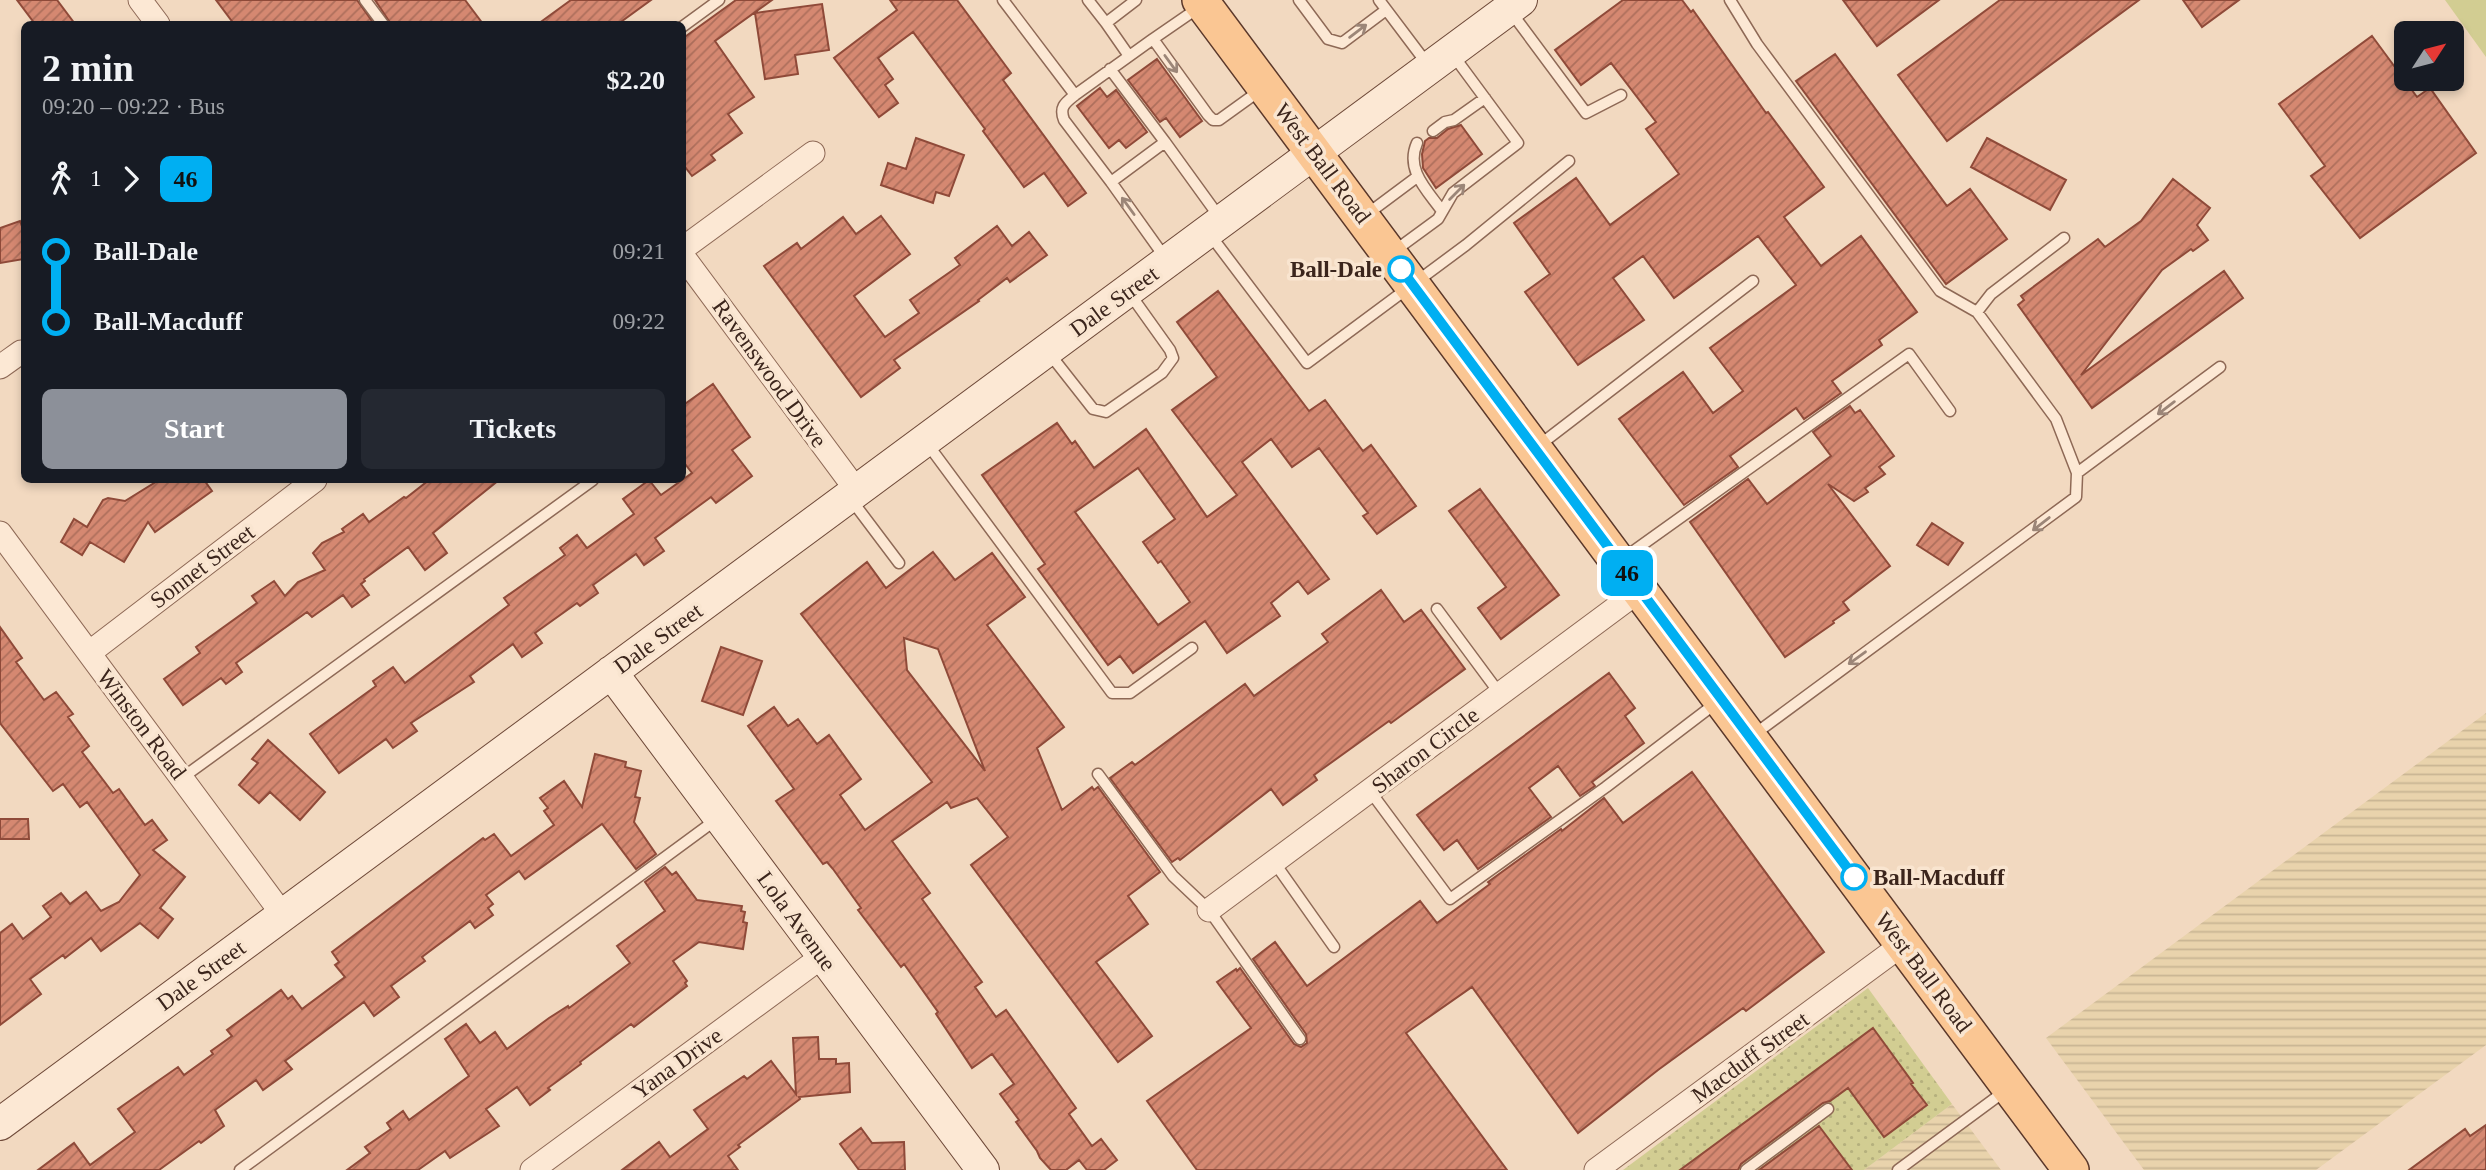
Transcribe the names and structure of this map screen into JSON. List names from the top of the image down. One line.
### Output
{"streets":{"main road":["West Ball Road"],"street":["Dale Street","Ravenswood Drive","Sonnet Street","Winston Road","Sharon Circle","Lola Avenue","Macduff Street","Yana Drive"]},"crossings":[["West Ball Road","Dale Street"],["West Ball Road","Sharon Circle"],["West Ball Road","Macduff Street"],["Dale Street","Ravenswood Drive"],["Dale Street","Winston Road"],["Dale Street","Lola Avenue"],["Sonnet Street","Winston Road"],["Lola Avenue","Yana Drive"]],"places":["Ball-Dale","Ball-Macduff"],"lines":["bus line 46"],"north":"top right","page":{"on_map":"46","heading":["2 min","09:20 – 09:22 · Bus","$2.20"],"legs":["1","46"],"list":[{"name":"Ball-Dale","value":"09:21"},{"name":"Ball-Macduff","value":"09:22"}],"buttons":["Start","Tickets"]}}
